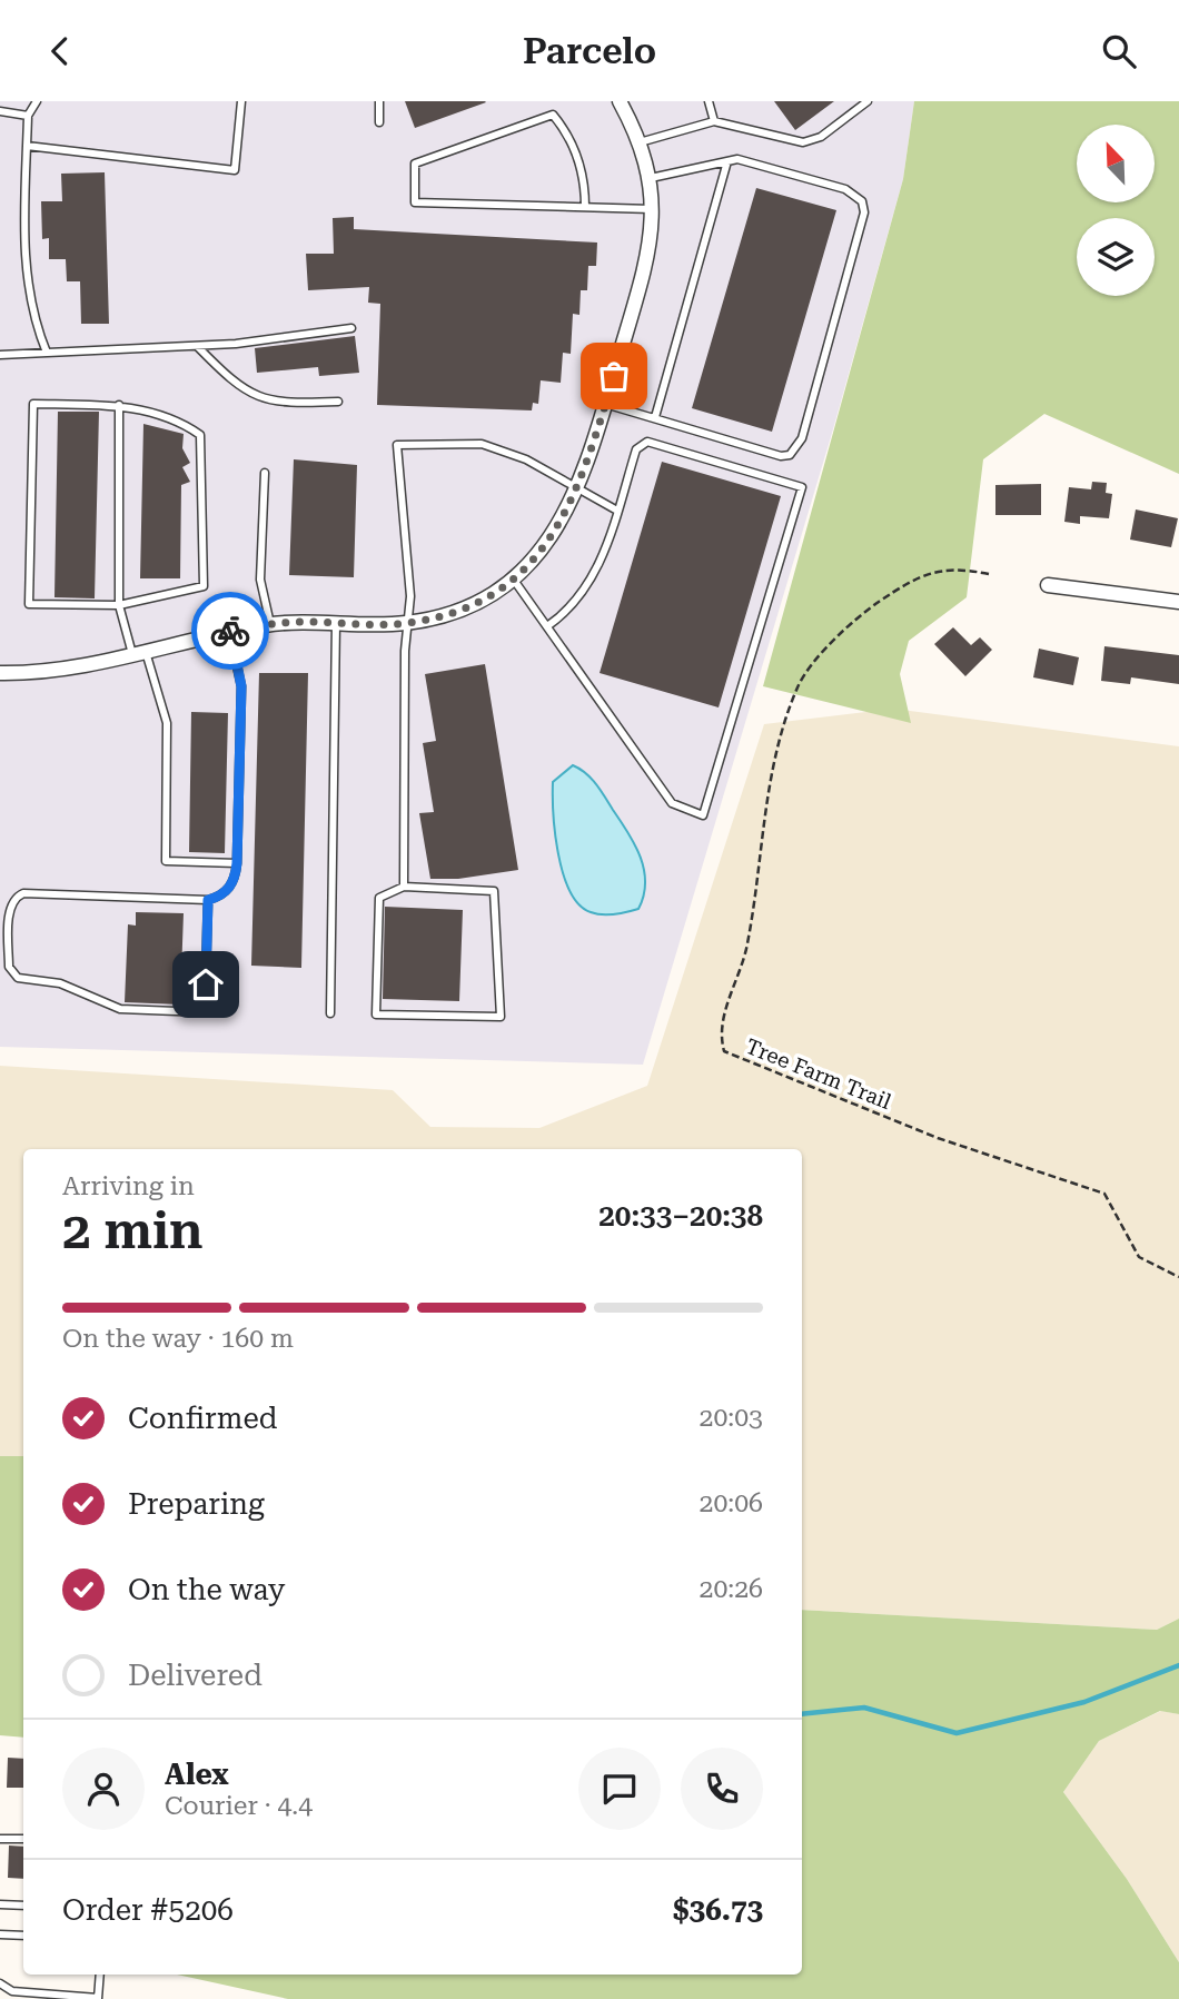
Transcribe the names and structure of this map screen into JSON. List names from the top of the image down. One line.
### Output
{"streets":{"path":["Tree Farm Trail"]},"north":"top left","page":{"header":"Parcelo","heading":["2 min","Arriving in","20:33–20:38"],"panel":["Alex","Courier · 4.4","Order #5206","$36.73"],"bar":"On the way · 160 m","list":[["Confirmed","20:03"],["Preparing","20:06"],["On the way","20:26"],"Delivered"]}}
